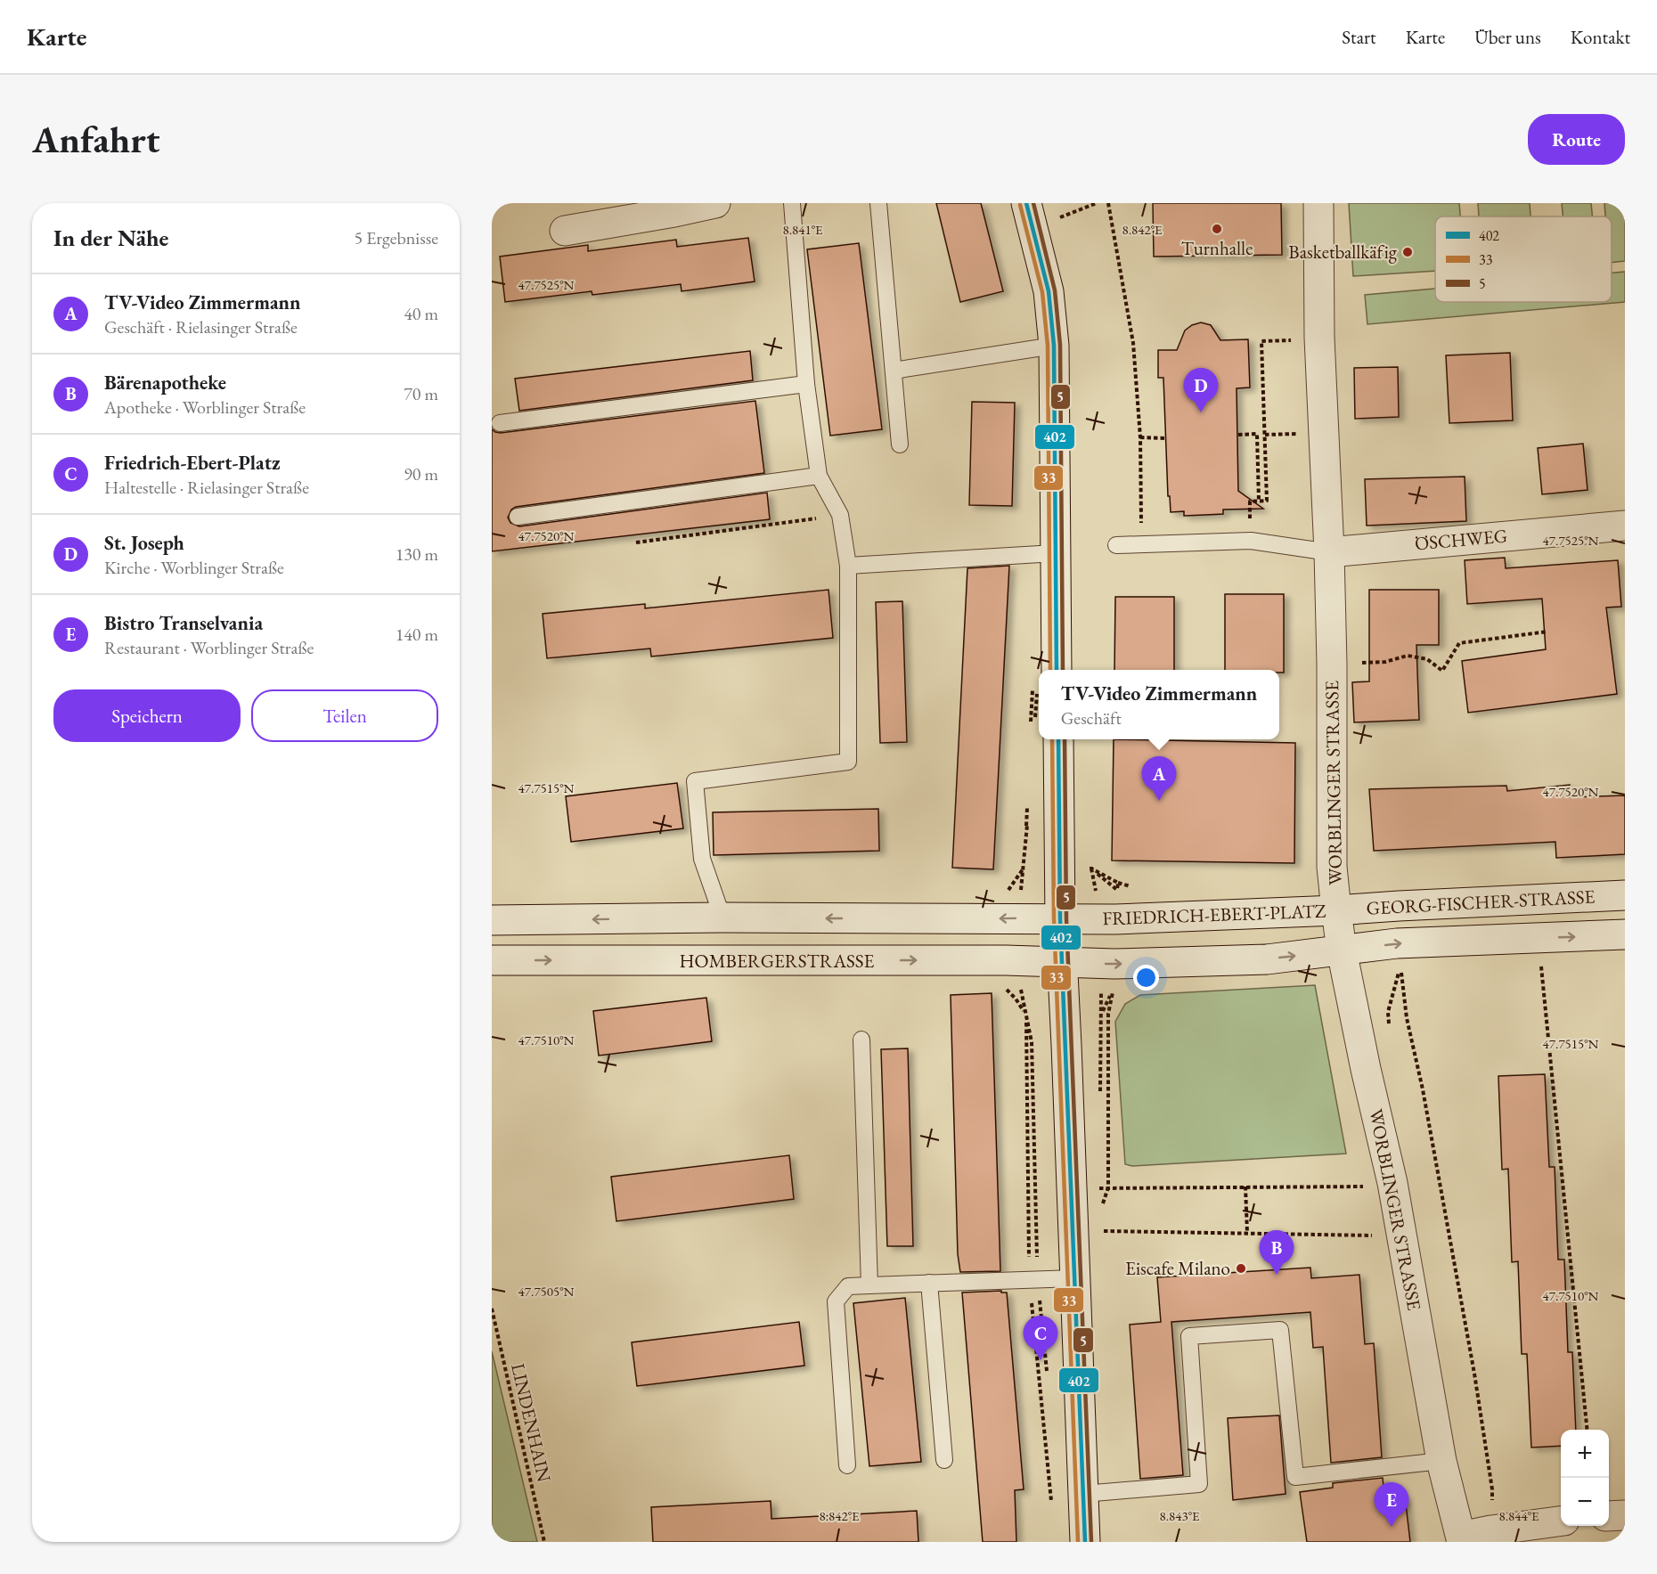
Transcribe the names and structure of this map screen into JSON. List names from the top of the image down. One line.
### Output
{"streets":{"main road":["ÖSCHWEG","WORBLINGER STRASSE","GEORG-FISCHER-STRASSE","FRIEDRICH-EBERT-PLATZ","HOMBERGERSTRASSE"],"path":["LINDENHAIN"]},"crossings":[["ÖSCHWEG","WORBLINGER STRASSE"],["WORBLINGER STRASSE","GEORG-FISCHER-STRASSE"],["WORBLINGER STRASSE","FRIEDRICH-EBERT-PLATZ"],["GEORG-FISCHER-STRASSE","FRIEDRICH-EBERT-PLATZ"]],"places":["Turnhalle","Basketballkäfig","Eiscafe Milano"],"lines":["transit line 402","transit line 5","transit line 33"],"legend":["402","33","5"],"page":{"header":"Karte","nav":["Start","Karte","Über uns","Kontakt"],"buttons":["Route",["Speichern","Teilen"]],"title":"Anfahrt","heading":["In der Nähe","5 Ergebnisse"],"list":[{"mark":"A","name":"TV-Video Zimmermann","note":"Geschäft · Rielasinger Straße","value":"40 m"},{"mark":"B","name":"Bärenapotheke","note":"Apotheke · Worblinger Straße","value":"70 m"},{"mark":"C","name":"Friedrich-Ebert-Platz","note":"Haltestelle · Rielasinger Straße","value":"90 m"},{"mark":"D","name":"St. Joseph","note":"Kirche · Worblinger Straße","value":"130 m"},{"mark":"E","name":"Bistro Transelvania","note":"Restaurant · Worblinger Straße","value":"140 m"}],"pins":["D","A","B","C","E"],"popup":["TV-Video Zimmermann","Geschäft"],"map_buttons":["+","−"]},"coordinates":["8.841°E","8.842°E","47.7525°N","47.7520°N","47.7515°N","47.7510°N","47.7505°N","8.843°E","8.844°E"]}
